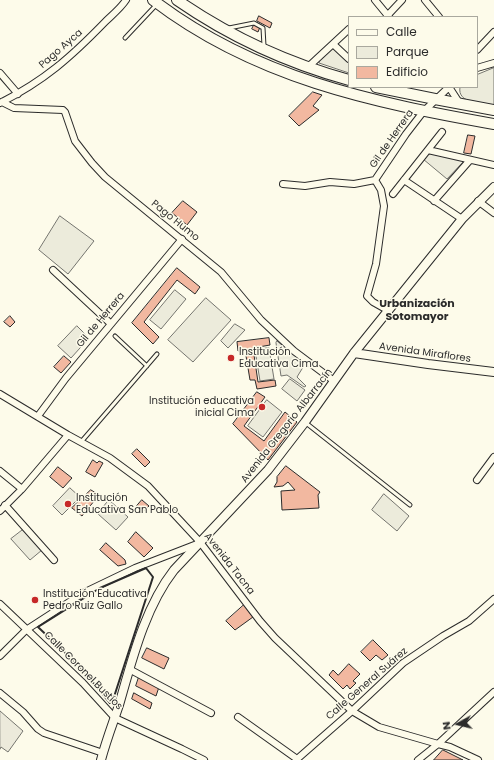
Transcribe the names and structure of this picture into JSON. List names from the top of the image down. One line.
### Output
{"streets":{"street":["Pago Ayca","Gil de Herrera","Pago Humo","Avenida Miraflores","Avenida Gregorio Albarracín","Avenida Tacna","Calle Coronel Bustíos","Calle General Suárez"]},"crossings":[["Pago Ayca","Pago Humo"],["Gil de Herrera","Pago Humo"],["Gil de Herrera","Avenida Tacna"],["Pago Humo","Avenida Gregorio Albarracín"],["Avenida Miraflores","Avenida Gregorio Albarracín"],["Avenida Gregorio Albarracín","Avenida Tacna"],["Avenida Gregorio Albarracín","Calle Coronel Bustíos"],["Avenida Tacna","Calle General Suárez"]],"districts":["Urbanización Sotomayor"],"places":["Institución Educativa Cima","Institución educativa inicial Cima","Institución Educativa San Pablo","Institución Educativa Pedro Ruiz Gallo"],"legend":["Calle","Parque","Edificio"],"north":"left"}
